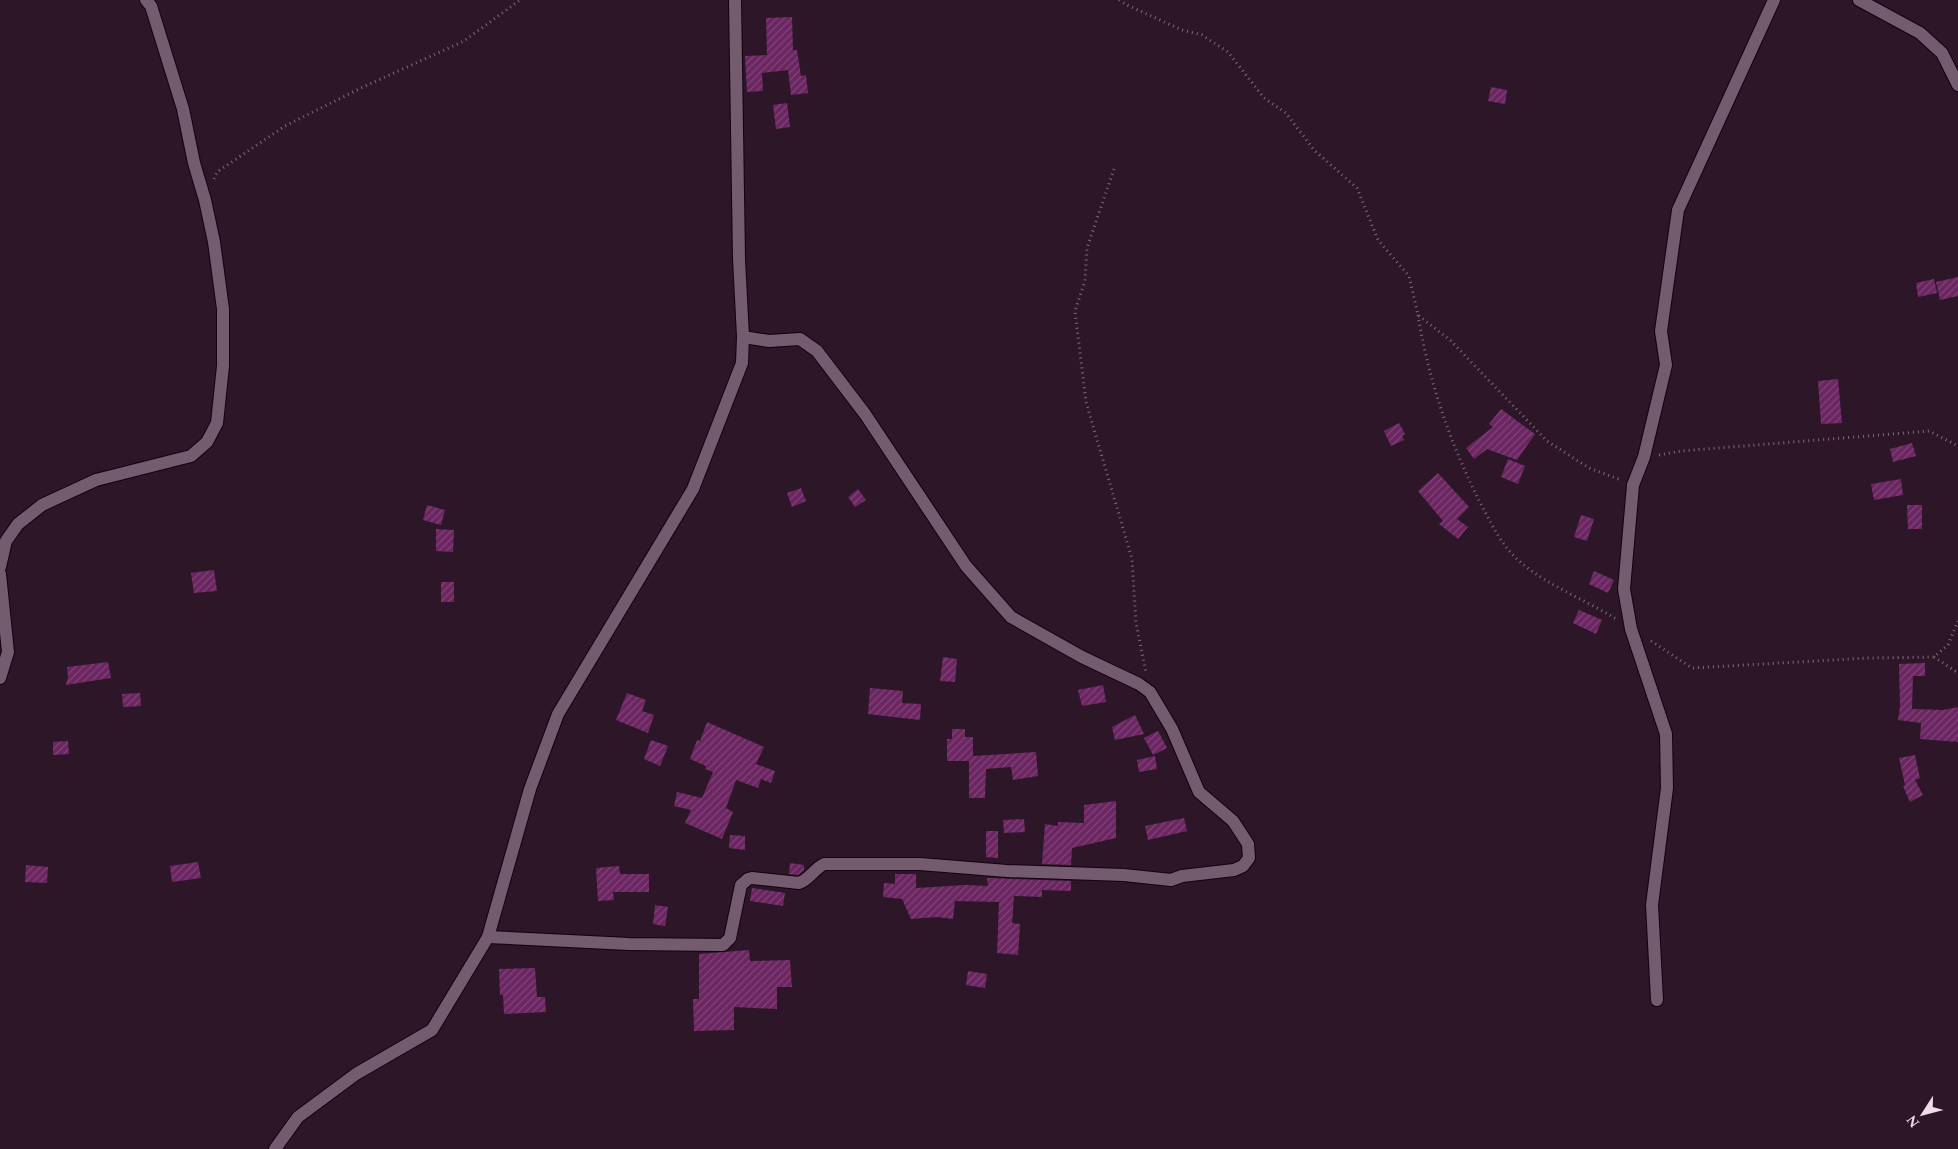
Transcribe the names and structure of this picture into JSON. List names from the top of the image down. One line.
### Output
{"north":"bottom left"}
